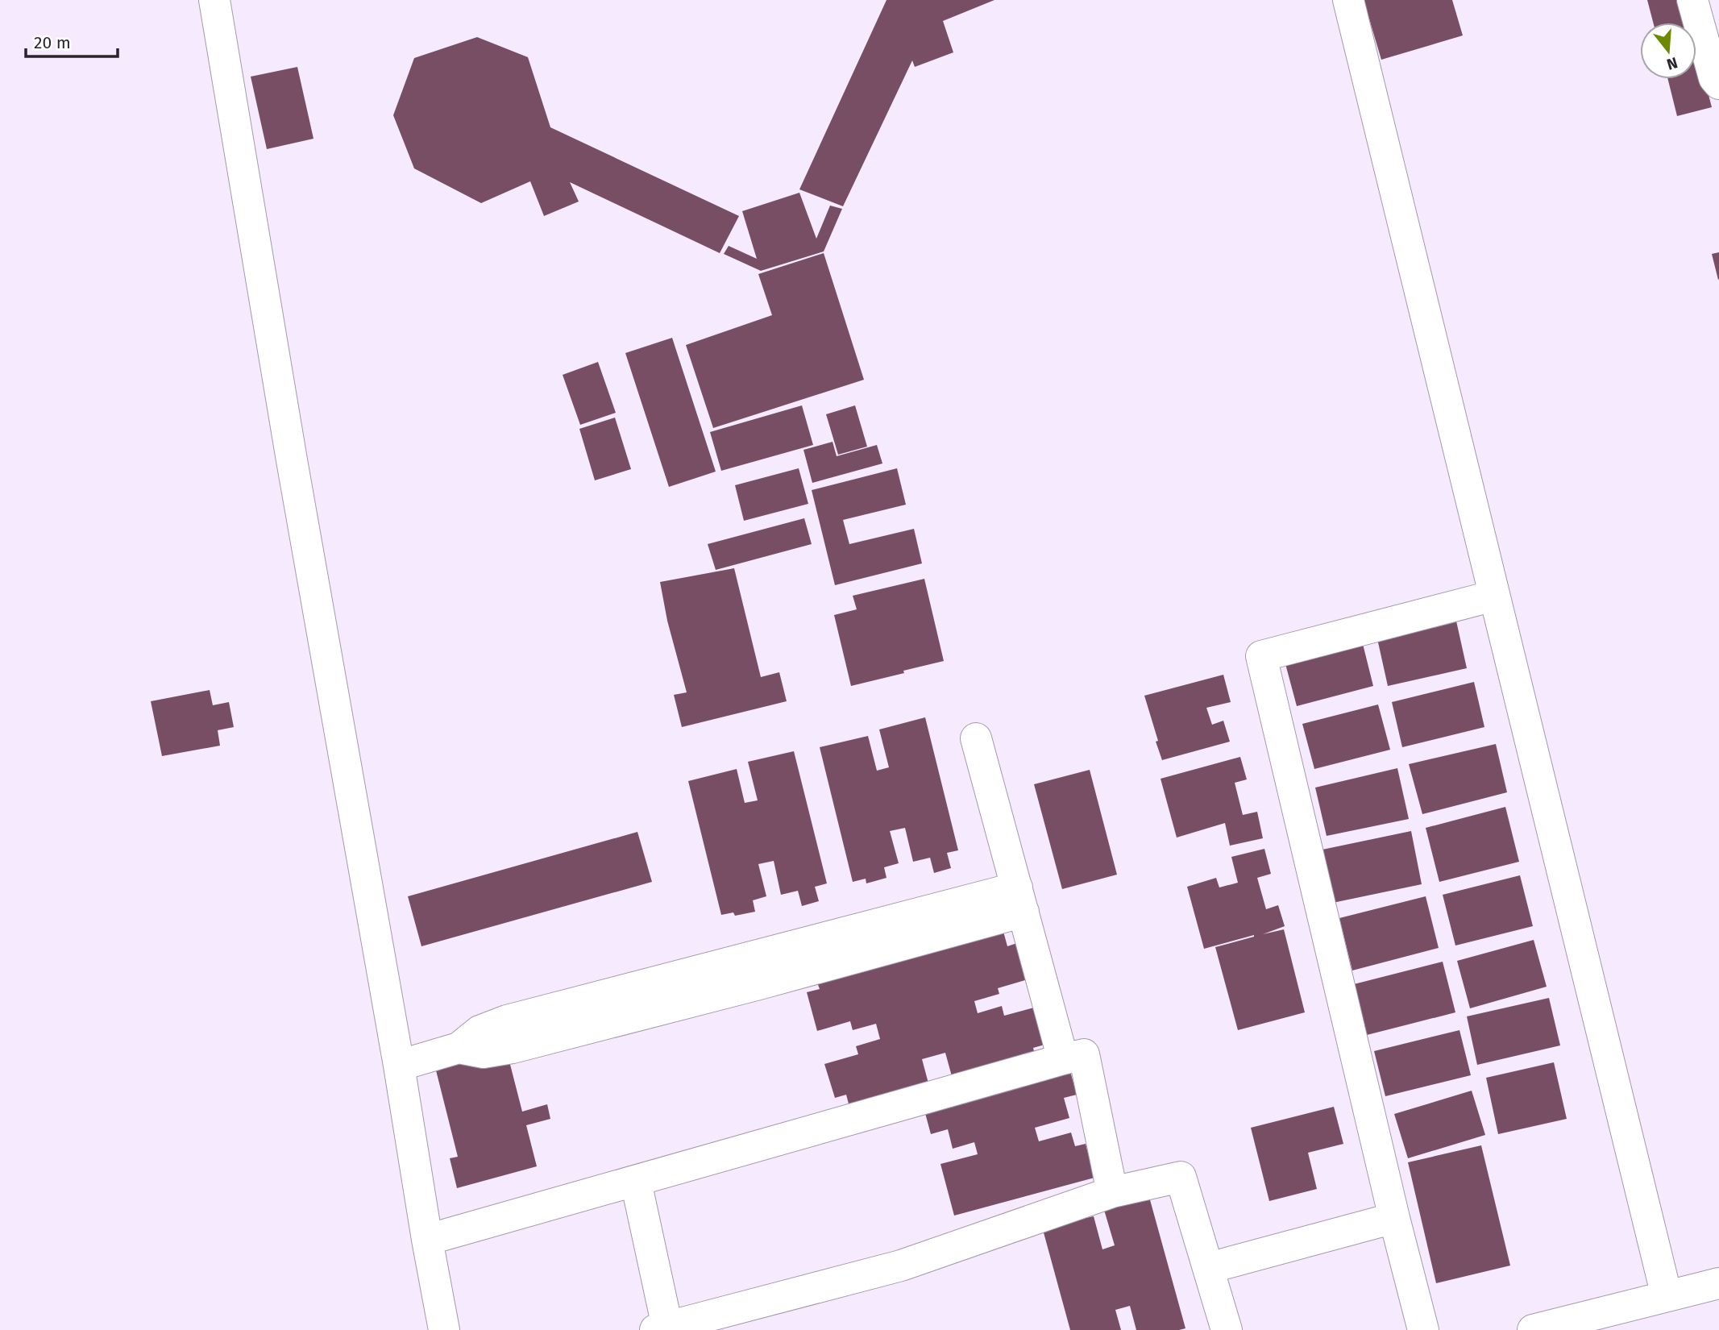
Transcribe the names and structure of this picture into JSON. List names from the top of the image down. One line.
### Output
{"scale_bar":"20 m","north":"bottom"}
